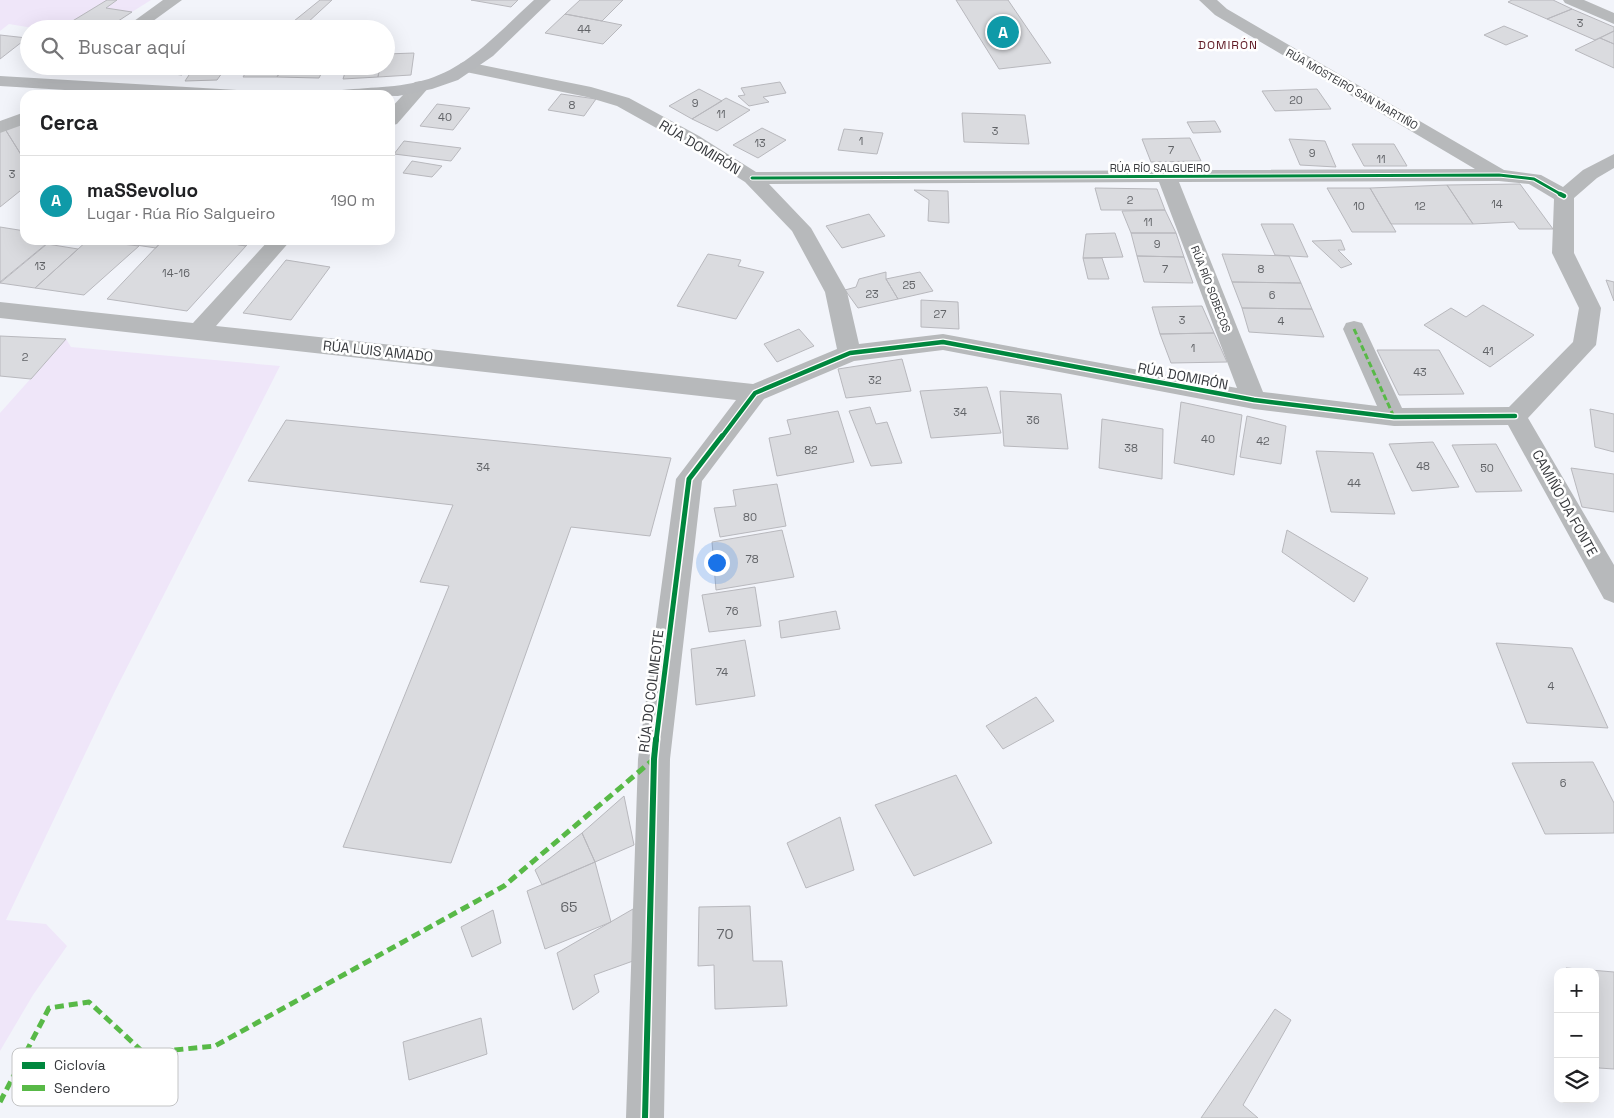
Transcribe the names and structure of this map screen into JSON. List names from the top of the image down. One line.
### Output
{"streets":{"street":["RÚA MOSTEIRO SAN MARTIÑO","RÚA DOMIRÓN","RÚA RÍO SALGUEIRO","RÚA RÍO SOBECOS","RÚA LUIS AMADO","CAMIÑO DA FONTE","RÚA DO COLMEOTE"]},"crossings":[["RÚA MOSTEIRO SAN MARTIÑO","RÚA RÍO SALGUEIRO"],["RÚA DOMIRÓN","RÚA RÍO SALGUEIRO"],["RÚA DOMIRÓN","RÚA RÍO SOBECOS"],["RÚA DOMIRÓN","CAMIÑO DA FONTE"],["RÚA RÍO SALGUEIRO","RÚA RÍO SOBECOS"],["RÚA LUIS AMADO","RÚA DO COLMEOTE"]],"districts":["DOMIRÓN"],"house_numbers":["3","44","20","9","8","11","40","3","1","13","7","9","11","3","2","14","10","12","11","9","13","7","8","14-16","25","23","6","27","3","4","1","41","2","43","32","34","36","40","42","38","82","48","34","50","44","80","78","76","74","4","6","65","70"],"legend":["Ciclovía","Sendero"],"page":{"pins":"A","search":"Buscar aquí","heading":"Cerca","list":[{"mark":"A","name":"maSSevoluo","note":"Lugar · Rúa Río Salgueiro","value":"190 m"}],"map_buttons":["+","−"]}}
